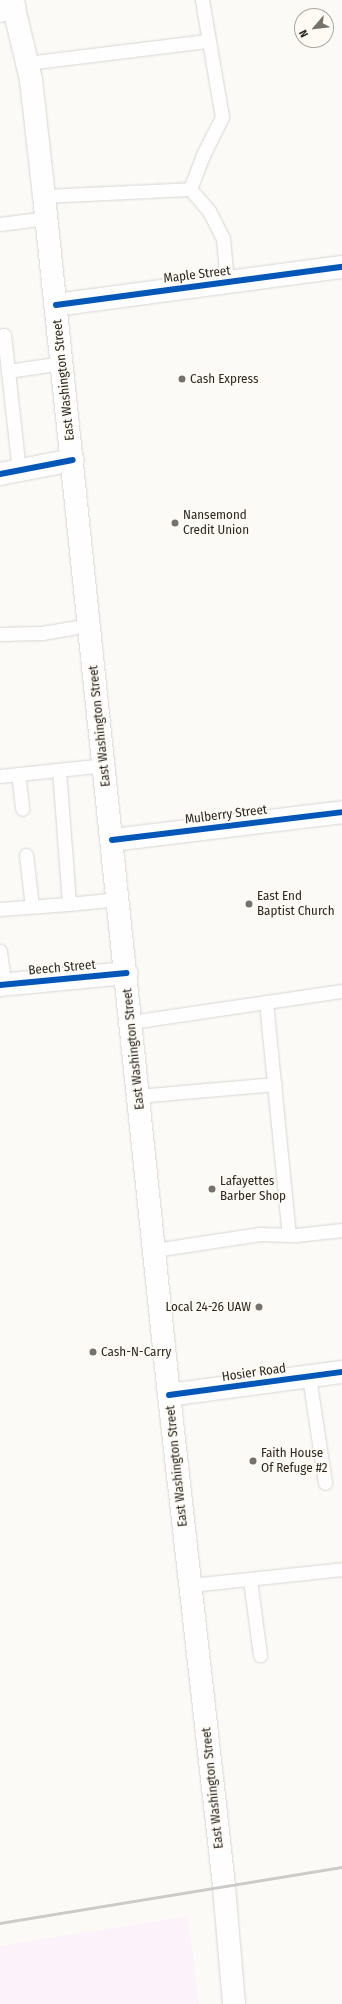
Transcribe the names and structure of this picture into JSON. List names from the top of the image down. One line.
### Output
{"streets":{"main road":["Maple Street","East Washington Street","Mulberry Street","Beech Street","Hosier Road"]},"crossings":[["Maple Street","East Washington Street"],["East Washington Street","Mulberry Street"],["East Washington Street","Beech Street"],["East Washington Street","Hosier Road"]],"places":["Cash Express","Nansemond Credit Union","East End Baptist Church","Lafayettes Barber Shop","Local 24-26 UAW","Cash-N-Carry","Faith House Of Refuge #2"],"north":"bottom left"}
